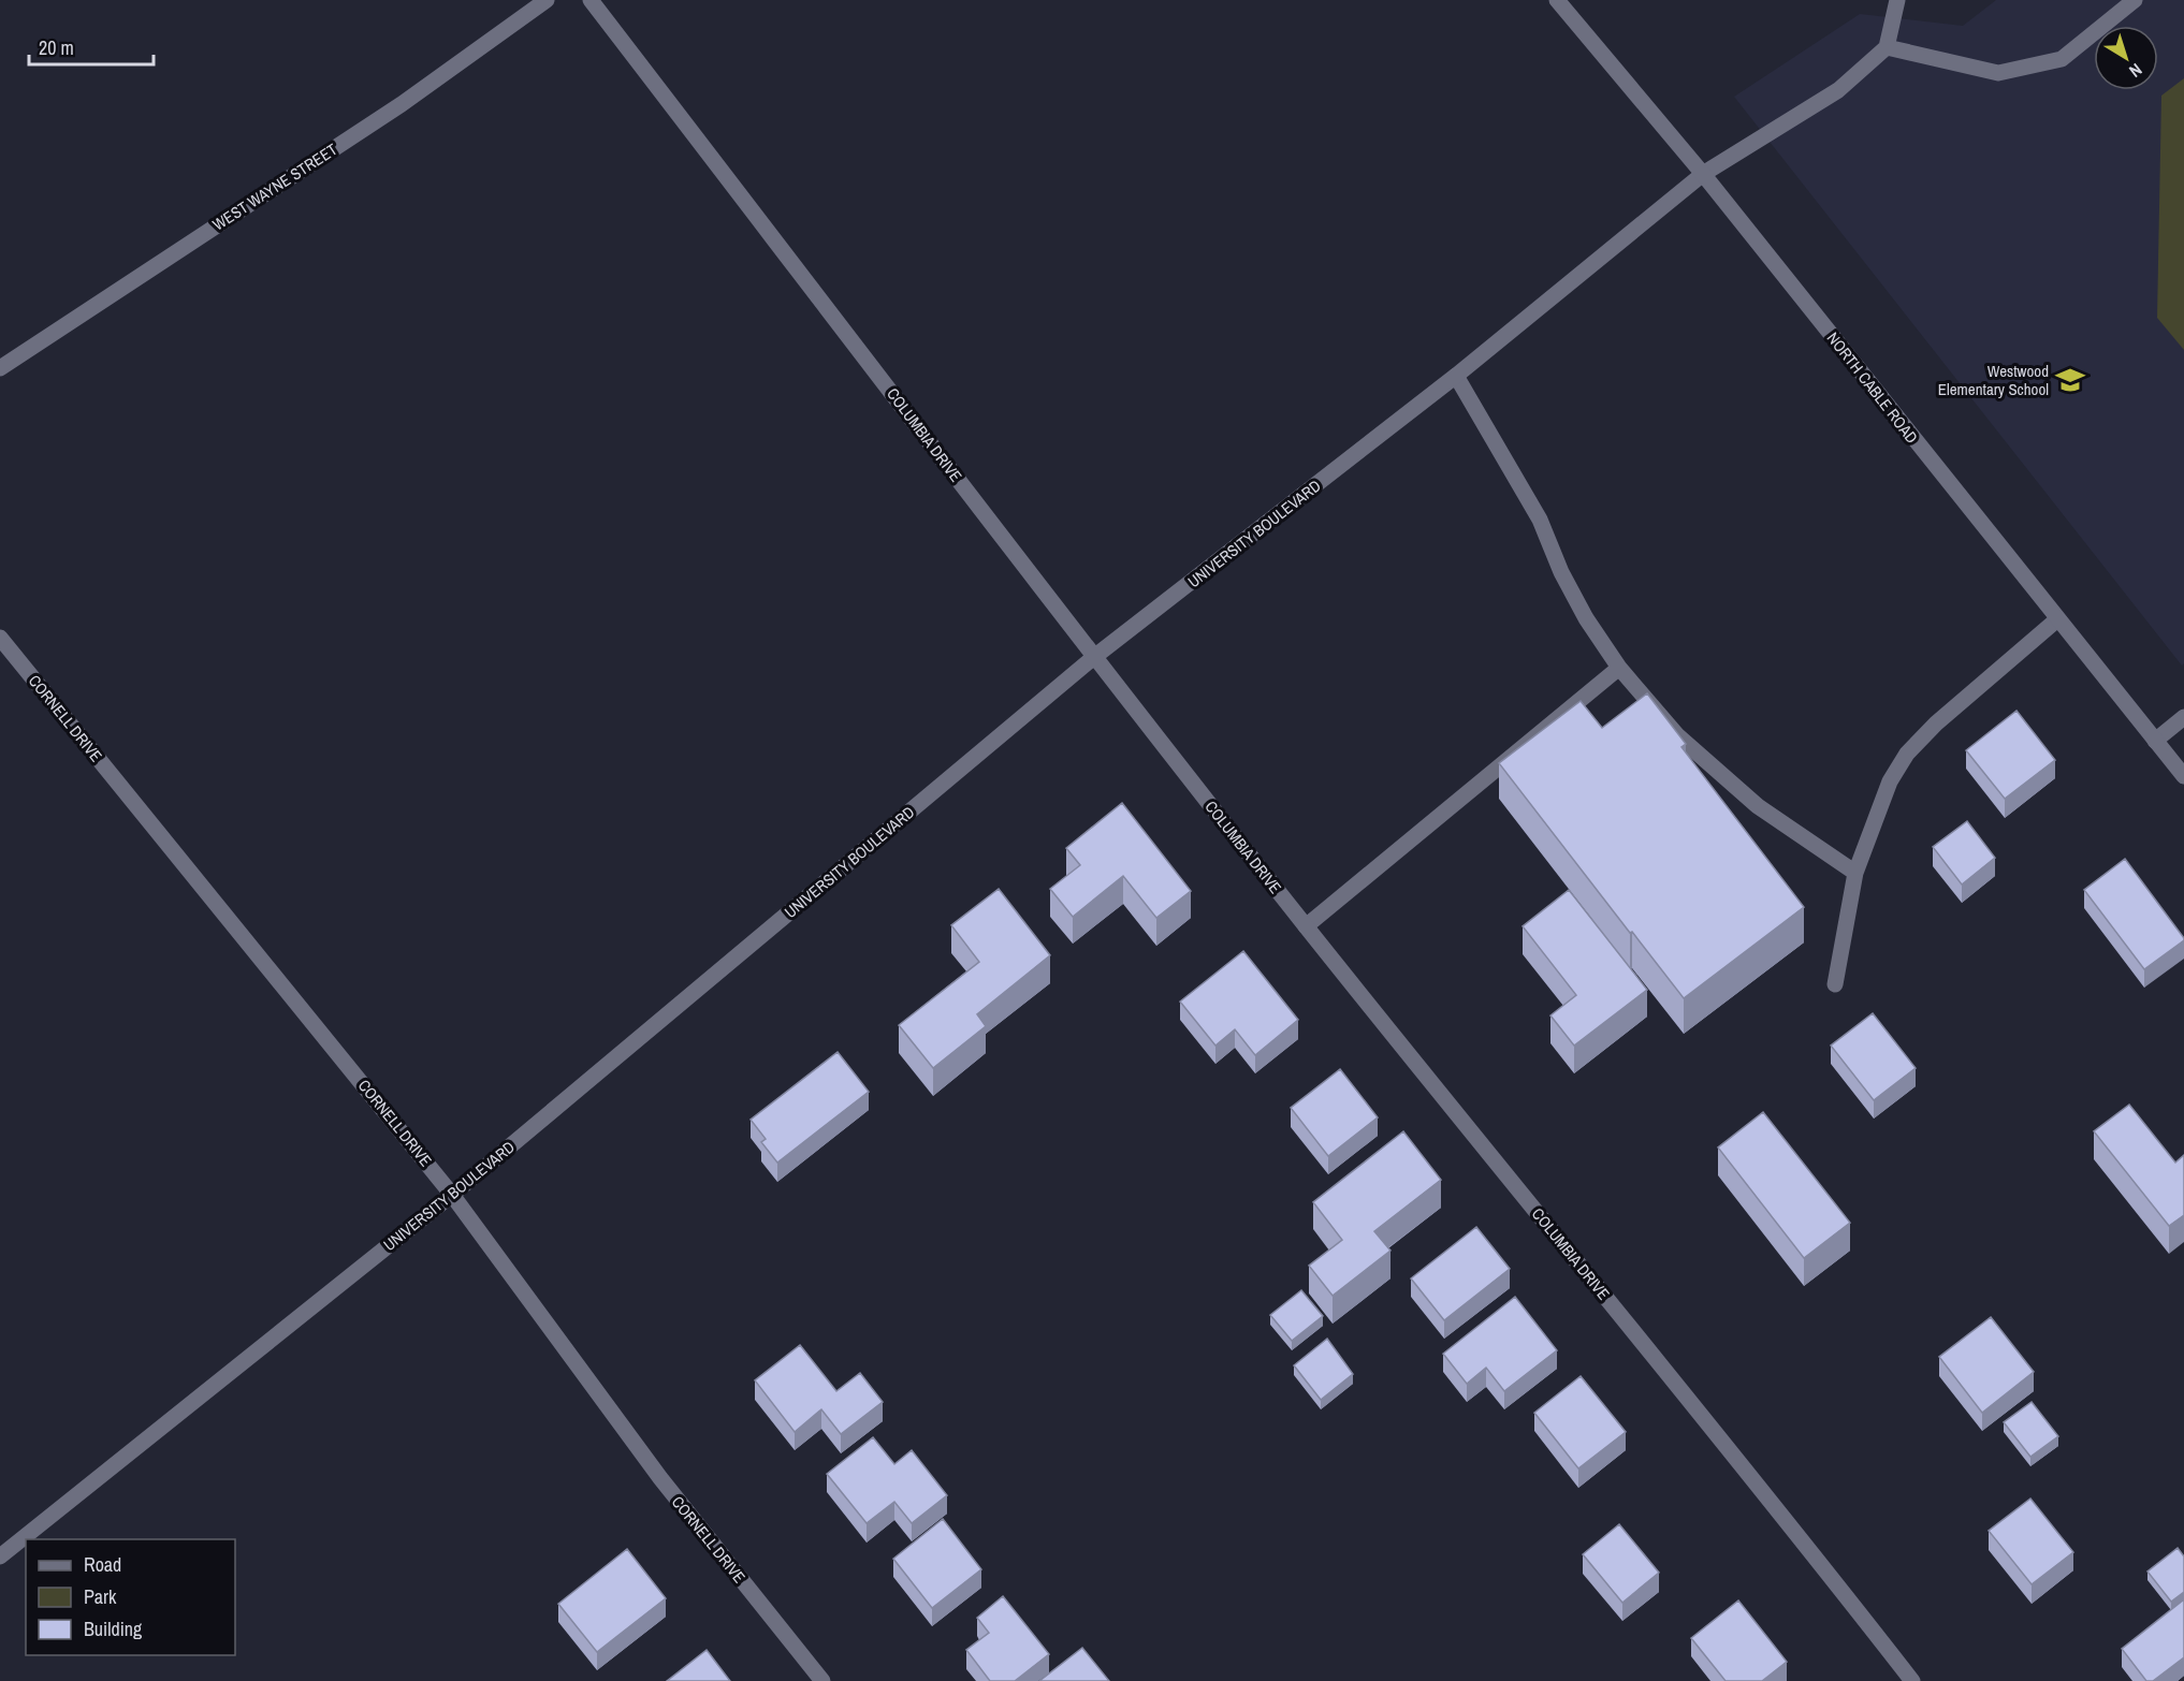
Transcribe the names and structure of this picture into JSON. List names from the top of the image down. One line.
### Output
{"streets":{"street":["WEST WAYNE STREET","NORTH CABLE ROAD","COLUMBIA DRIVE","UNIVERSITY BOULEVARD","CORNELL DRIVE"]},"crossings":[["NORTH CABLE ROAD","UNIVERSITY BOULEVARD"],["COLUMBIA DRIVE","UNIVERSITY BOULEVARD"],["UNIVERSITY BOULEVARD","CORNELL DRIVE"]],"places":{"school or university":["Westwood Elementary School"]},"legend":["Road","Park","Building"],"scale_bar":"20 m","north":"bottom right"}
